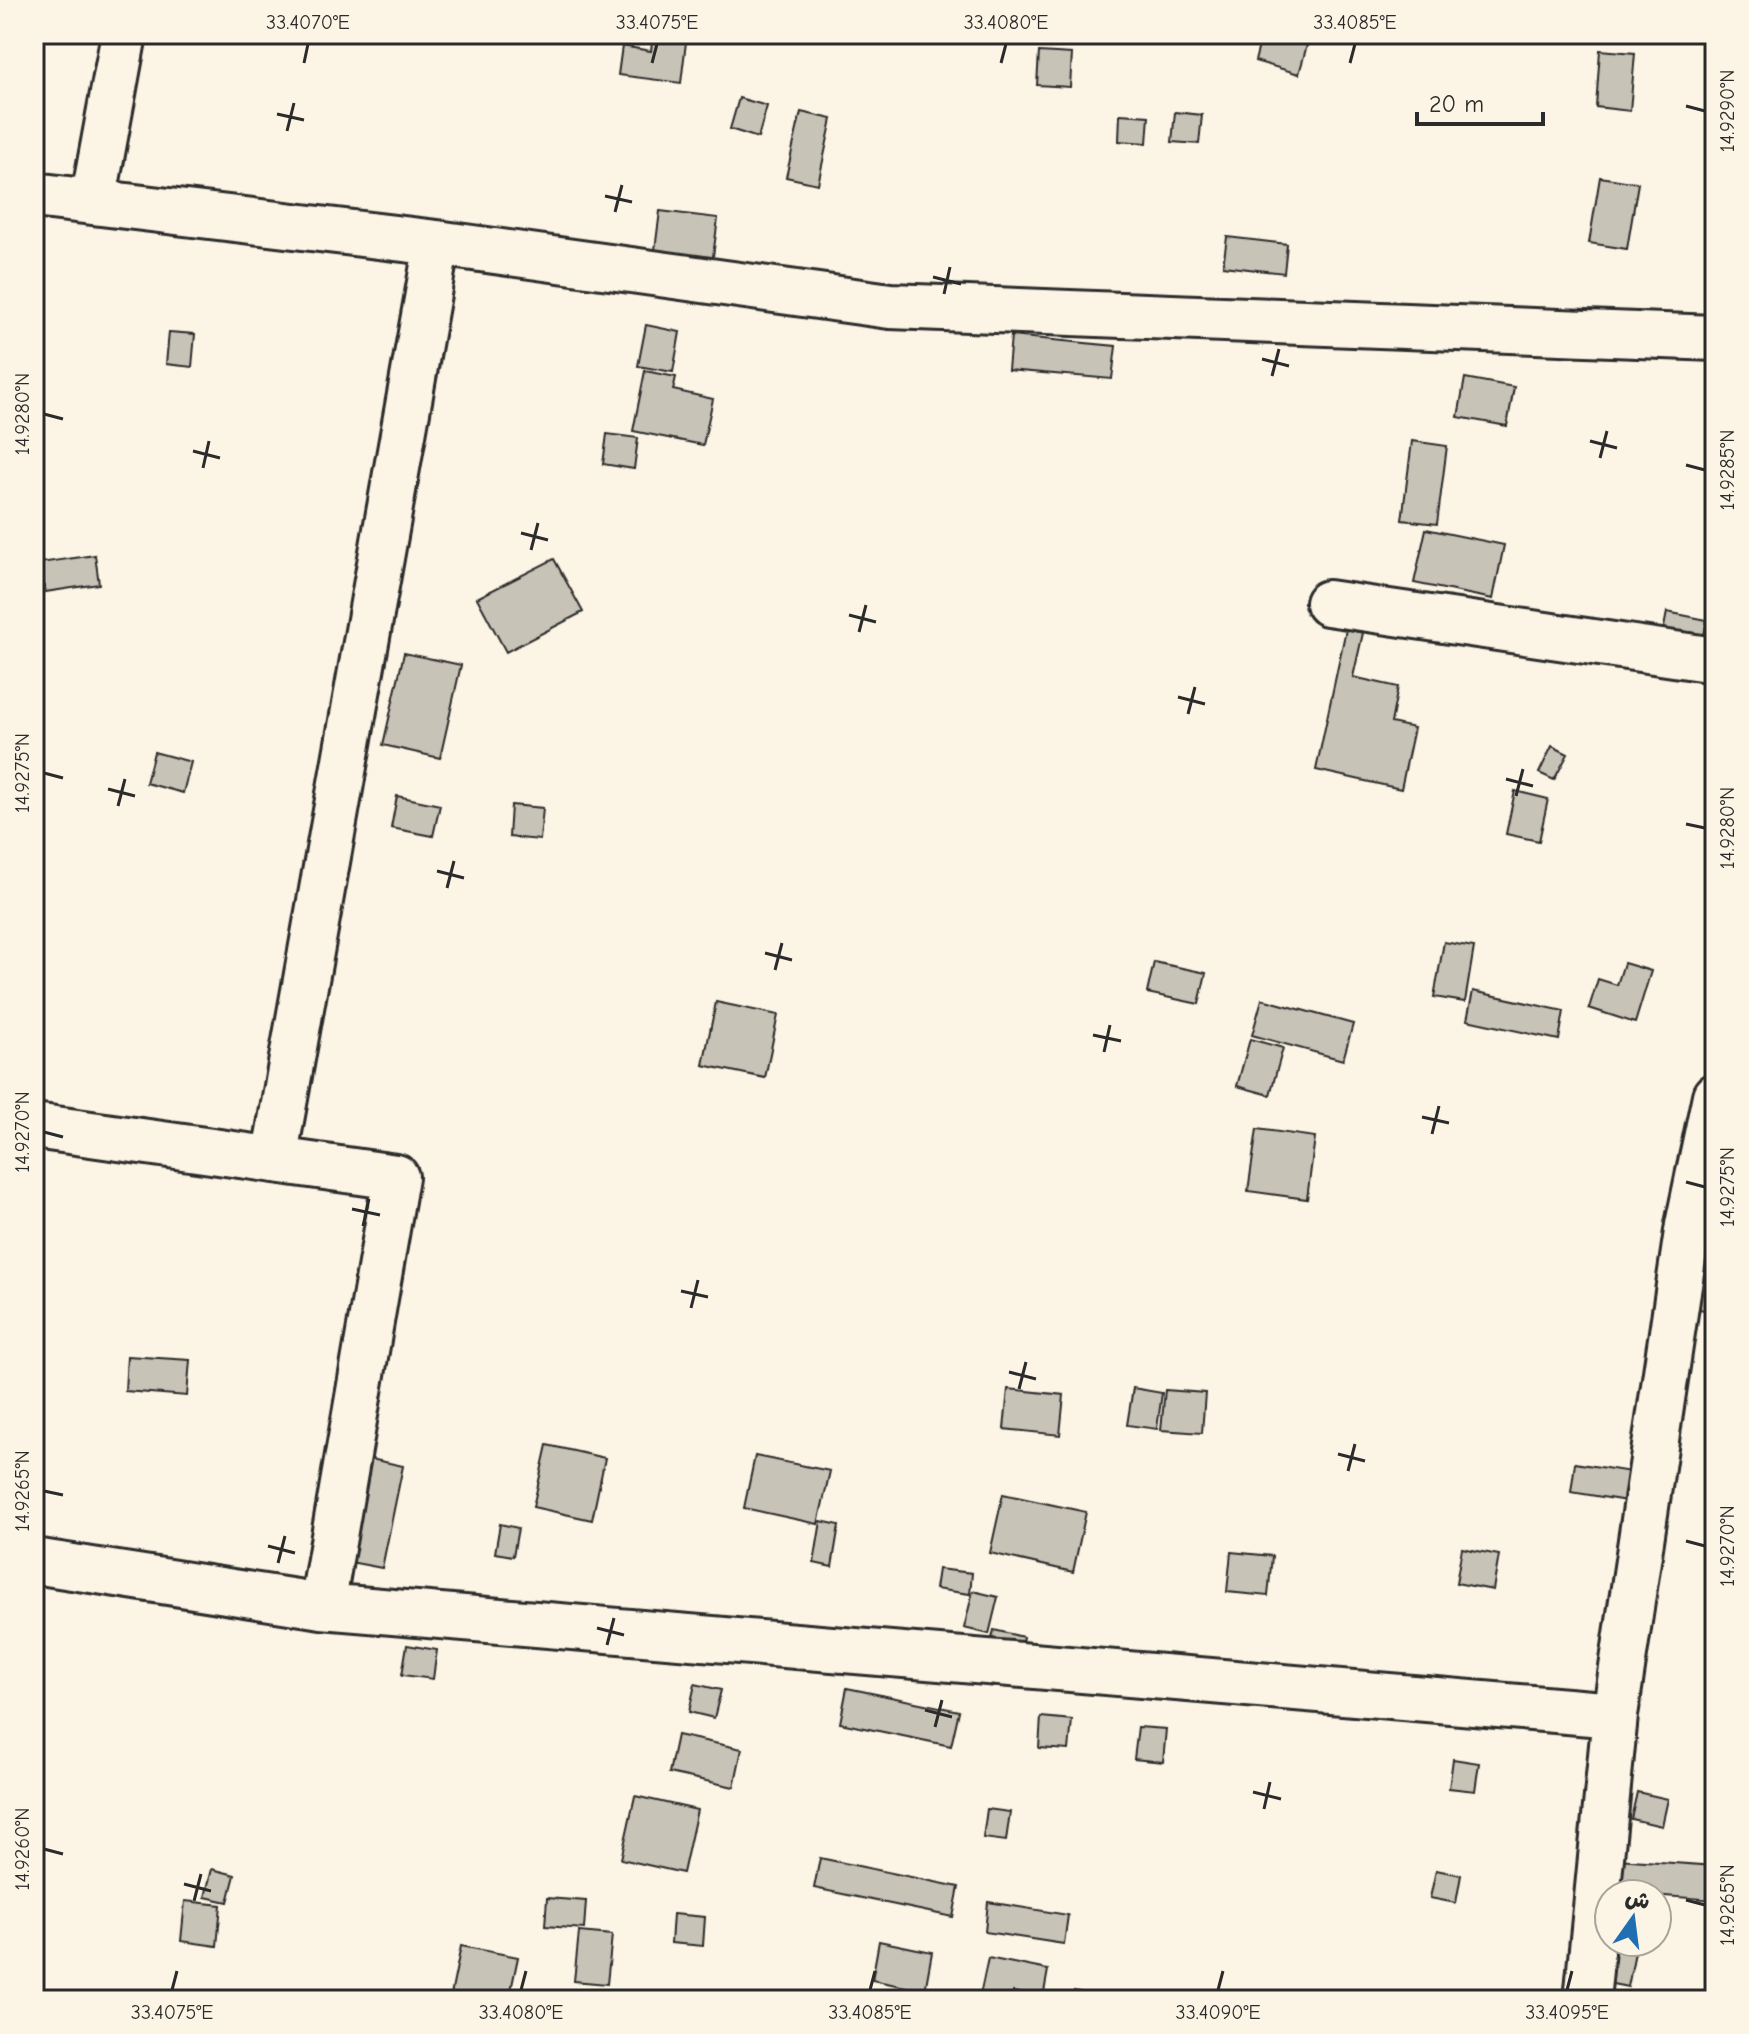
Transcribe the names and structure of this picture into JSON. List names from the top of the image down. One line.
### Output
{"scale_bar":"20 m","north":"top","coordinates":["33.4070°E","33.4075°E","33.4080°E","33.4085°E","14.9290°N","14.9280°N","14.9285°N","14.9275°N","14.9270°N","14.9265°N","14.9260°N","33.4090°E","33.4095°E"]}
